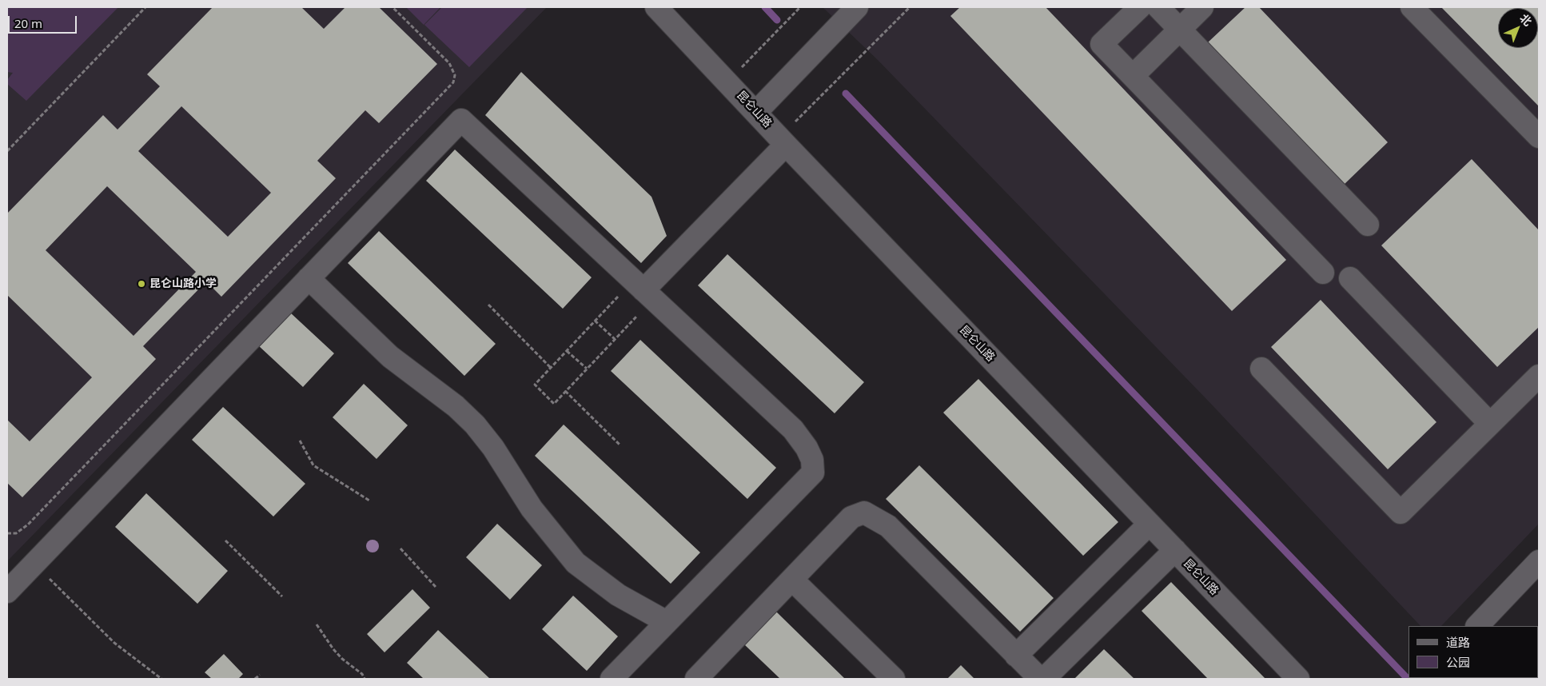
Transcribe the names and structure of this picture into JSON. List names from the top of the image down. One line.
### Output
{"streets":{"street":["昆仑山路"]},"places":["昆仑山路小学"],"legend":["道路","公园"],"scale_bar":"20 m","north":"top right"}
